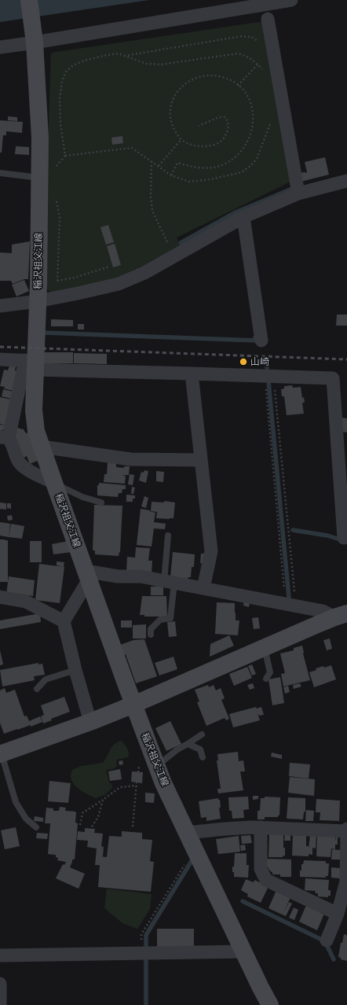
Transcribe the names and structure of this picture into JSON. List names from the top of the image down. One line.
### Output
{"streets":{"main road":["稲沢祖父江線"]},"places":["山崎"]}
